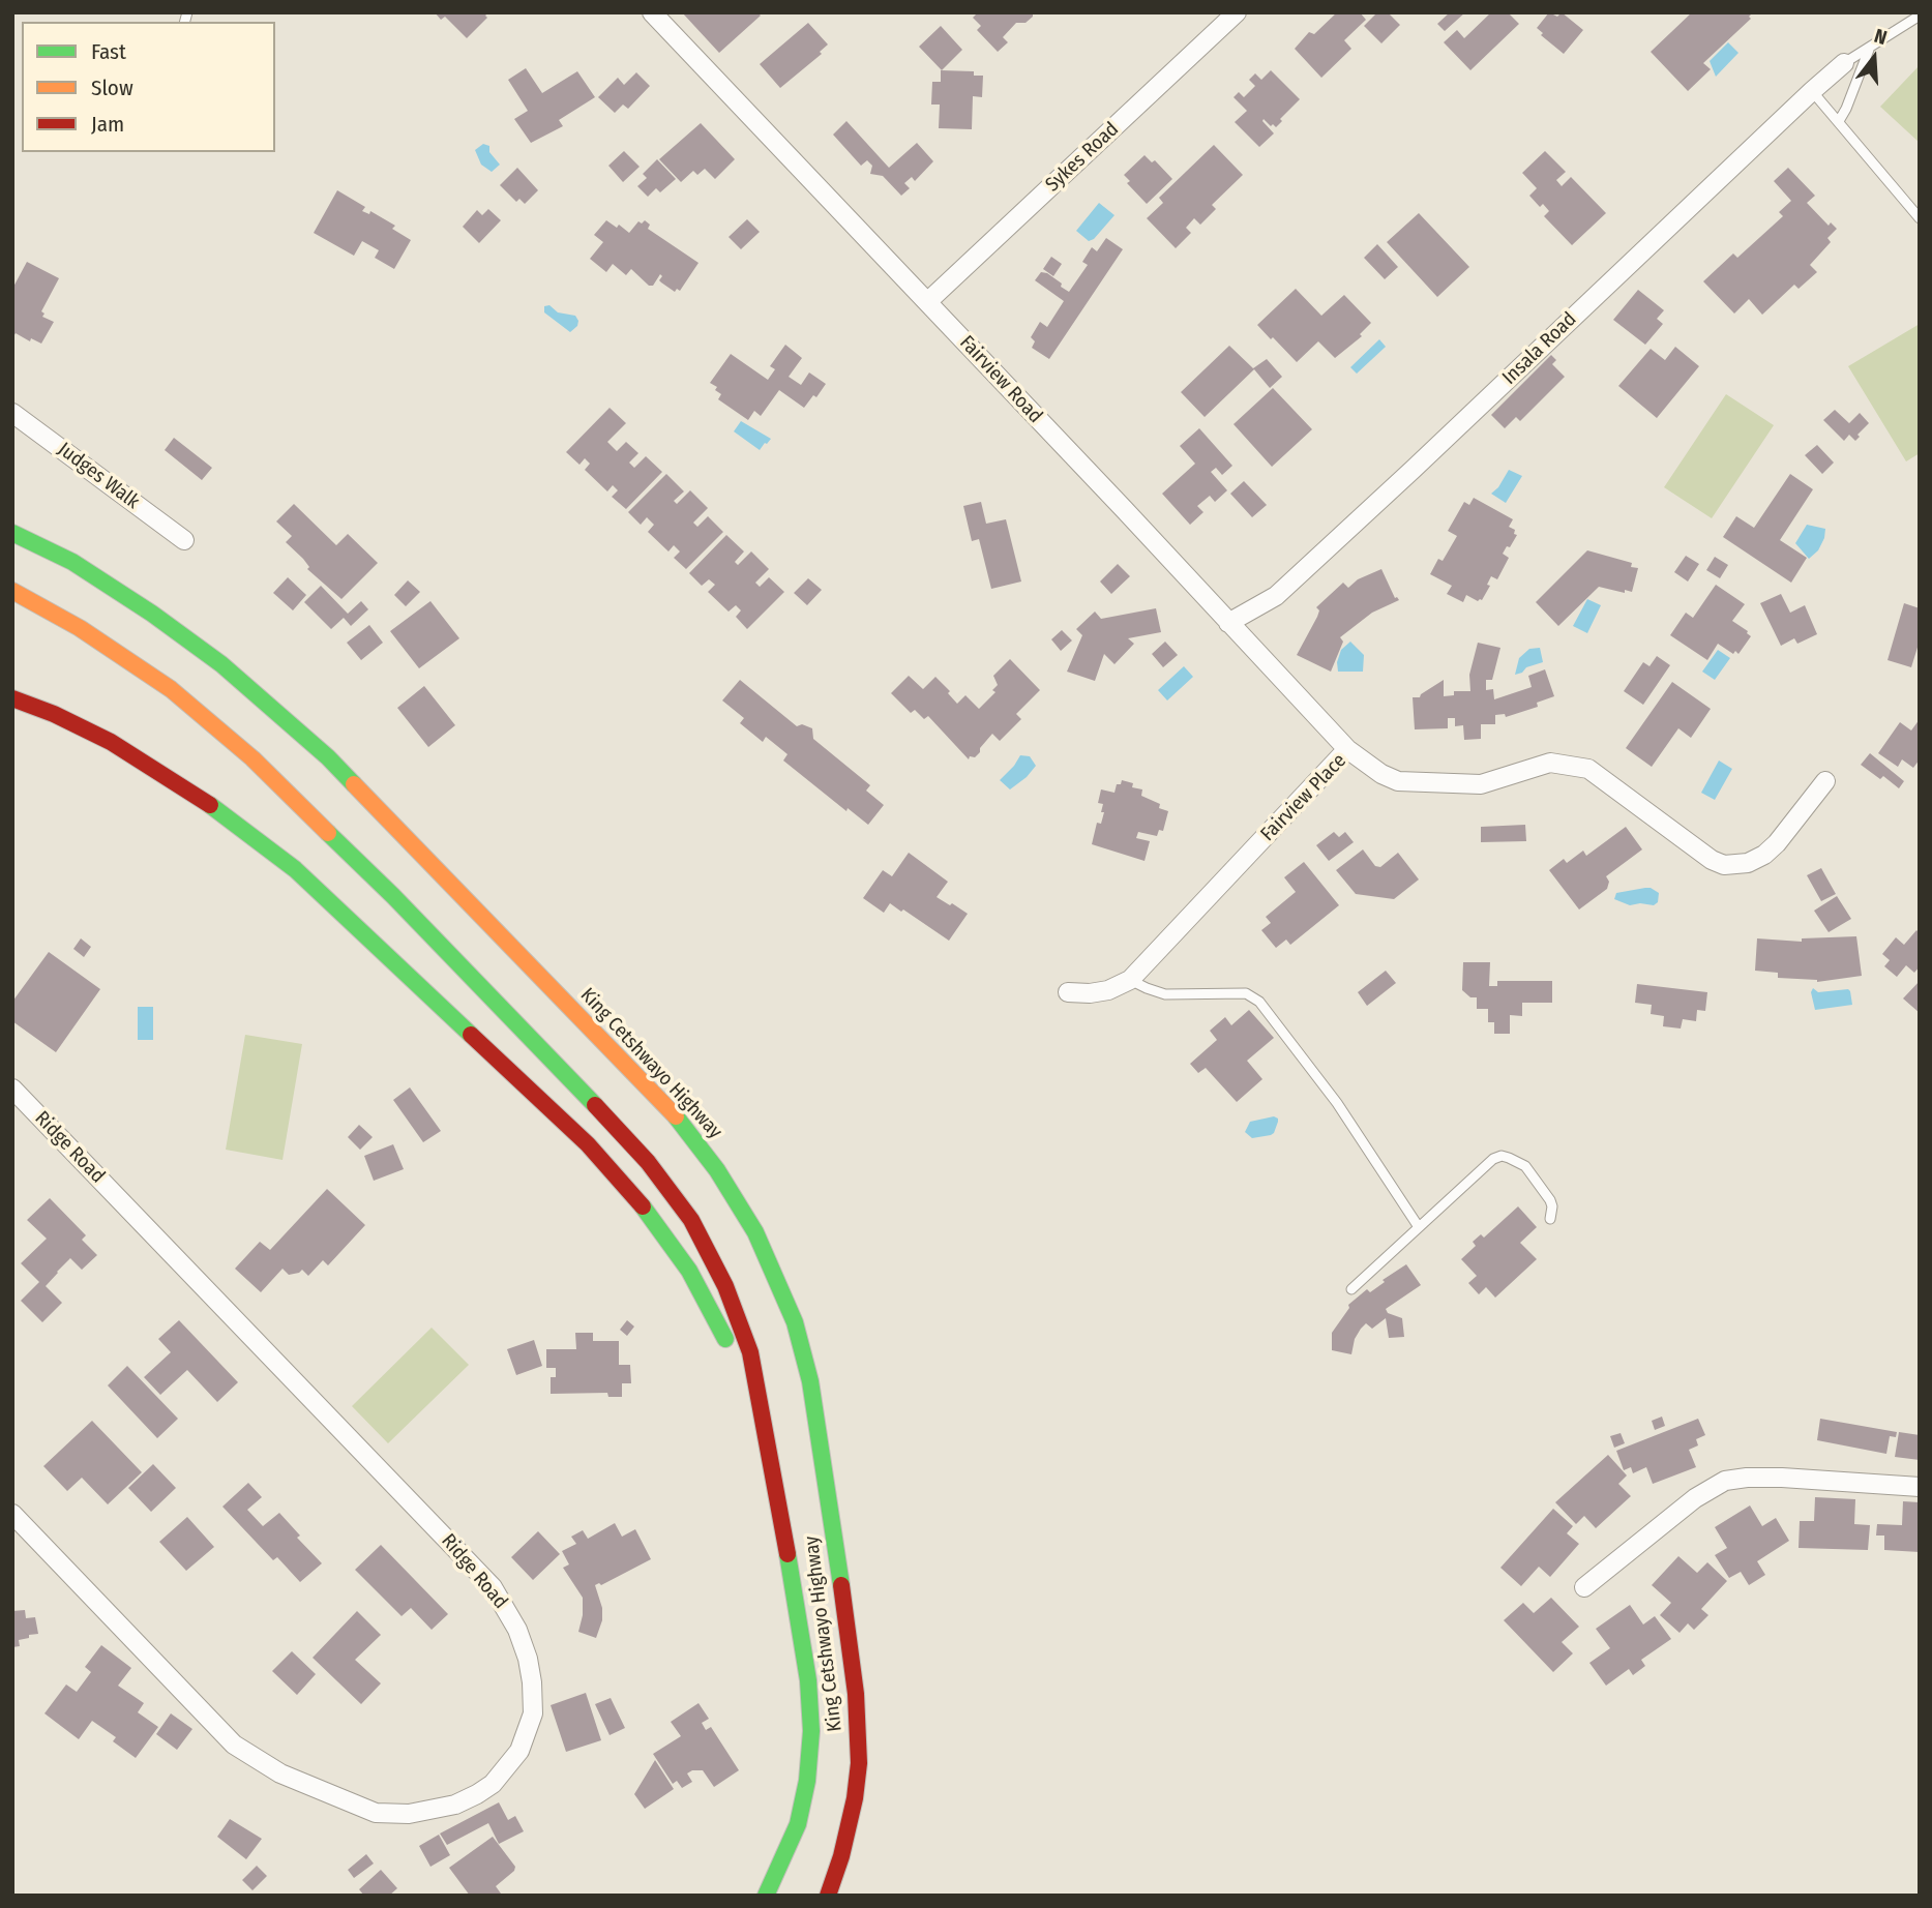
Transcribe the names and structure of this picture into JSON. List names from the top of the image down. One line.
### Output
{"streets":{"highway":["King Cetshwayo Highway"],"street":["Sykes Road","Insala Road","Fairview Road","Judges Walk","Fairview Place","Ridge Road"]},"crossings":[["Sykes Road","Fairview Road"],["Insala Road","Fairview Road"],["Fairview Road","Fairview Place"]],"legend":["Fast","Slow","Jam"],"north":"top"}
